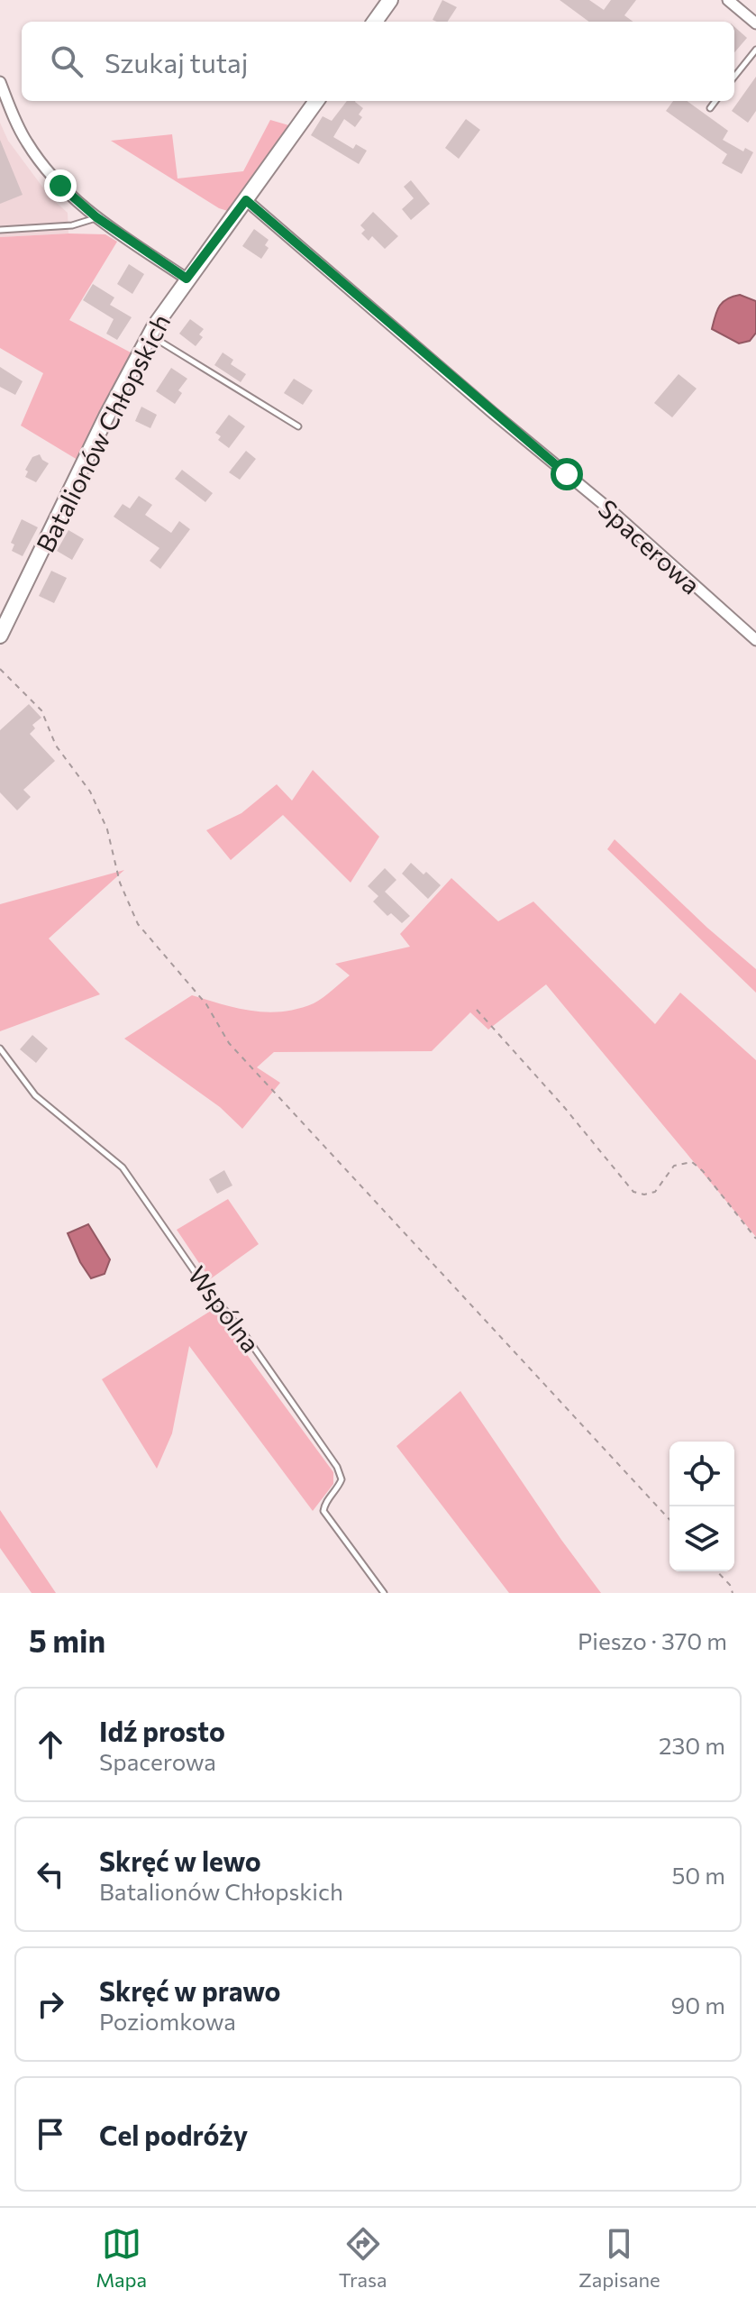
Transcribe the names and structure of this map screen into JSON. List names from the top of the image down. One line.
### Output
{"streets":{"street":["Batalionów Chłopskich","Spacerowa"],"lane":["Wspólna"]},"crossings":[["Batalionów Chłopskich","Spacerowa"]],"page":{"search":"Szukaj tutaj","heading":["5 min","Pieszo · 370 m"],"list":[["Idź prosto","Spacerowa","230 m"],["Skręć w lewo","Batalionów Chłopskich","50 m"],["Skręć w prawo","Poziomkowa","90 m"],"Cel podróży"],"nav":["Mapa","Trasa","Zapisane"]}}
